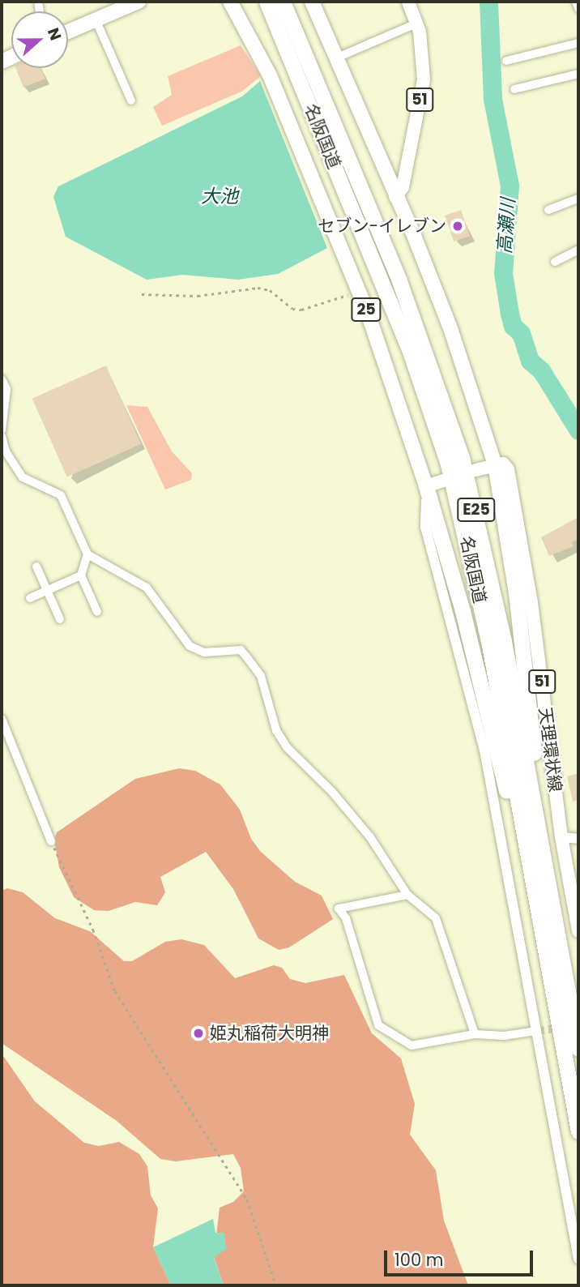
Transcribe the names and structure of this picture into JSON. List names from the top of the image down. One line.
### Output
{"streets":{"highway":["名阪国道","25","E25"],"main road":["51","天理環状線"]},"crossings":[["名阪国道","E25"],["25","E25"],["E25","天理環状線"]],"water":["大池","高瀬川"],"places":["セブン-イレブン","姫丸稲荷大明神"],"scale_bar":"100 m","north":"right"}
